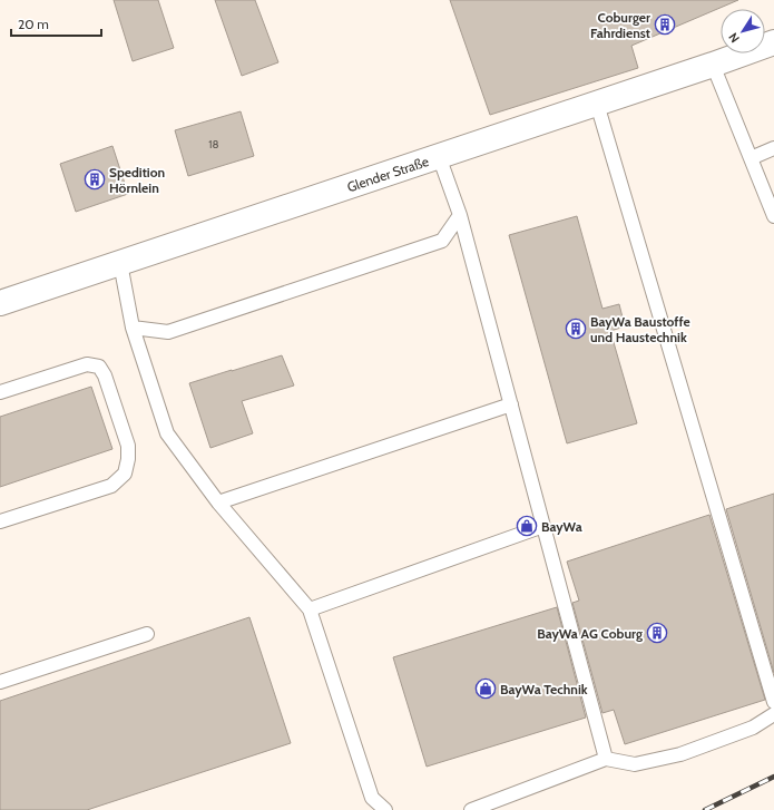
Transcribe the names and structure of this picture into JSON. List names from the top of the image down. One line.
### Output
{"streets":{"street":["Glender Straße"]},"places":{"building":["Coburger Fahrdienst","Spedition Hörnlein","BayWa Baustoffe und Haustechnik","BayWa AG Coburg"],"shop":["BayWa","BayWa Technik"]},"house_numbers":["18"],"scale_bar":"20 m","north":"bottom left"}
